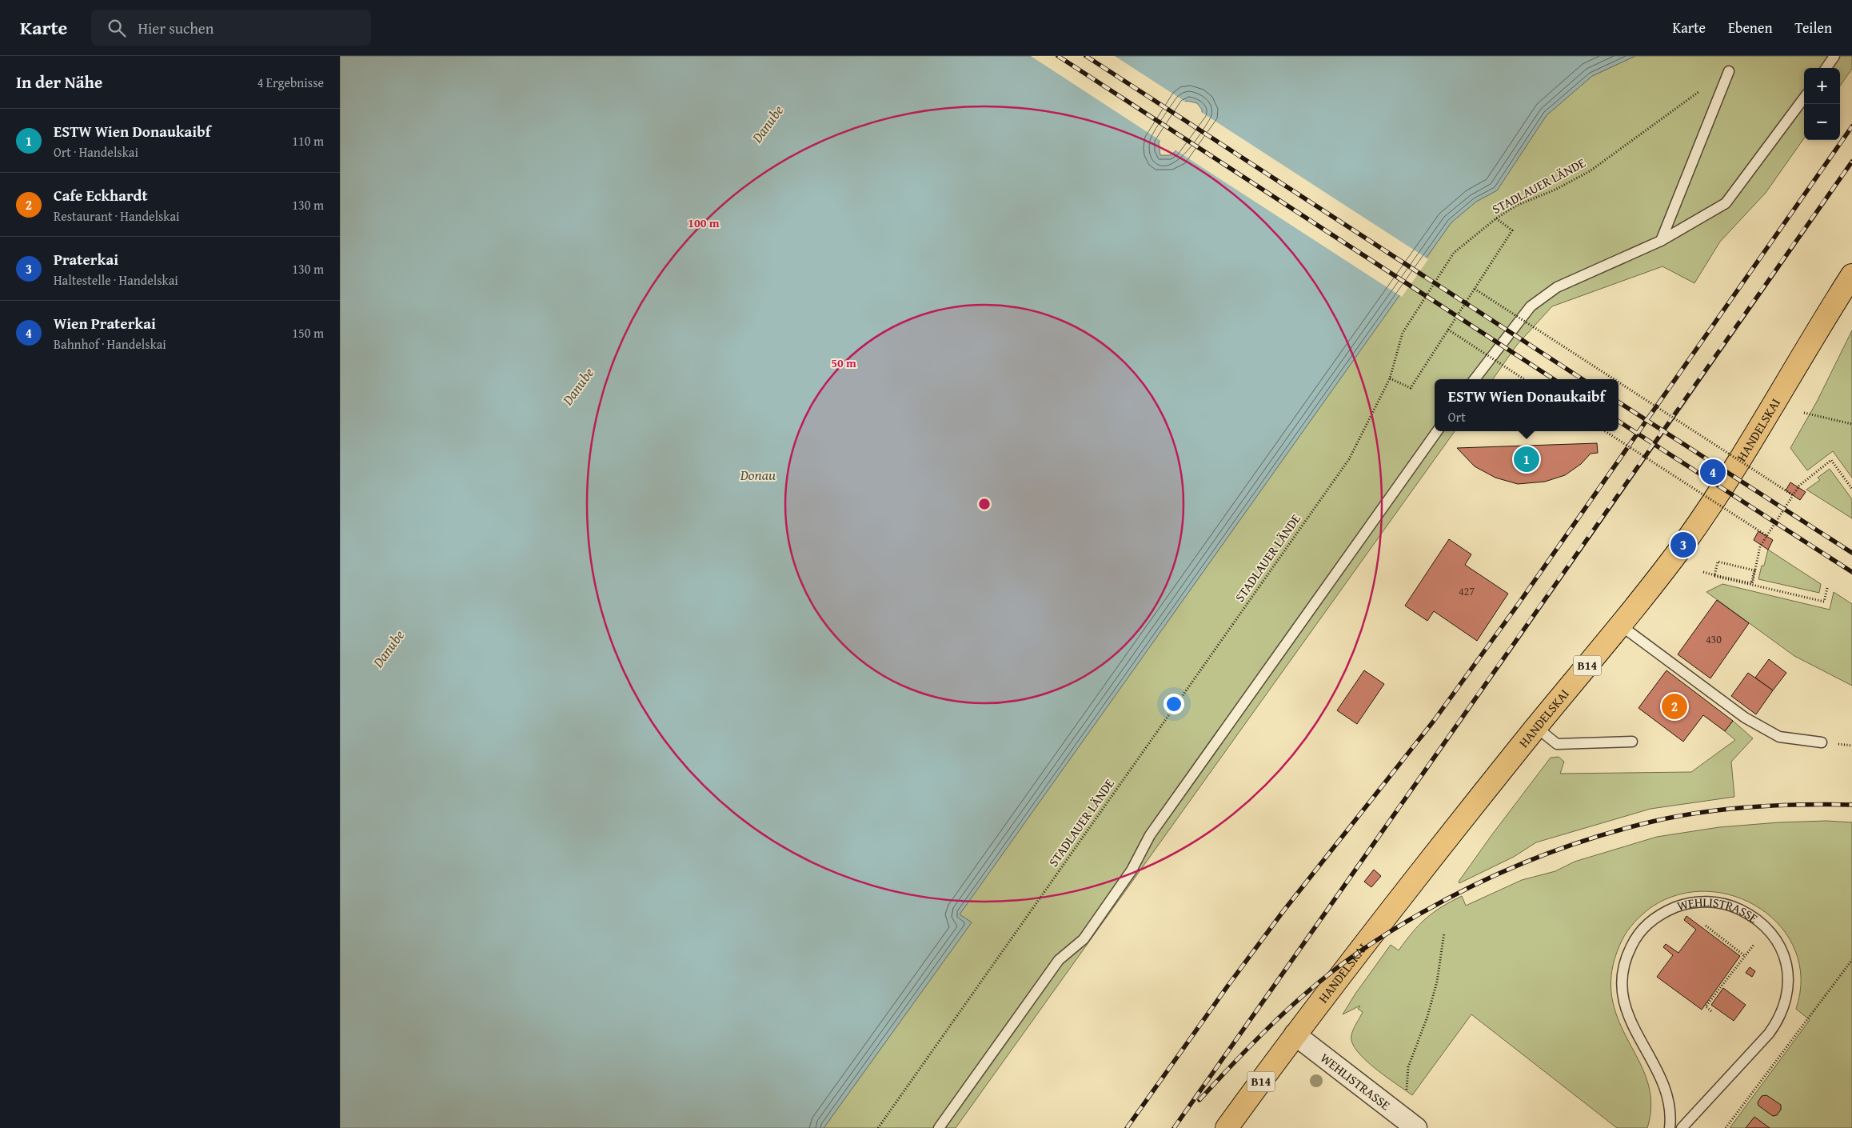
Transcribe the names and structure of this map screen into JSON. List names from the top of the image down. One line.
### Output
{"streets":{"main road":["HANDELSKAI","B14"],"street":["WEHLISTRASSE"],"path":["STADLAUER LÄNDE"]},"crossings":[["HANDELSKAI","WEHLISTRASSE"]],"water":["Danube","Donau"],"house_numbers":["427","430"],"page":{"header":"Karte","search":"Hier suchen","nav":["Karte","Ebenen","Teilen"],"heading":["In der Nähe","4 Ergebnisse"],"map_buttons":["+","−"],"list":[{"mark":"1","name":"ESTW Wien Donaukaibf","note":"Ort · Handelskai","value":"110 m"},{"mark":"2","name":"Cafe Eckhardt","note":"Restaurant · Handelskai","value":"130 m"},{"mark":"3","name":"Praterkai","note":"Haltestelle · Handelskai","value":"130 m"},{"mark":"4","name":"Wien Praterkai","note":"Bahnhof · Handelskai","value":"150 m"}],"popup":["ESTW Wien Donaukaibf","Ort"],"pins":["1","4","3","2"]},"rings":["100 m","50 m"]}
